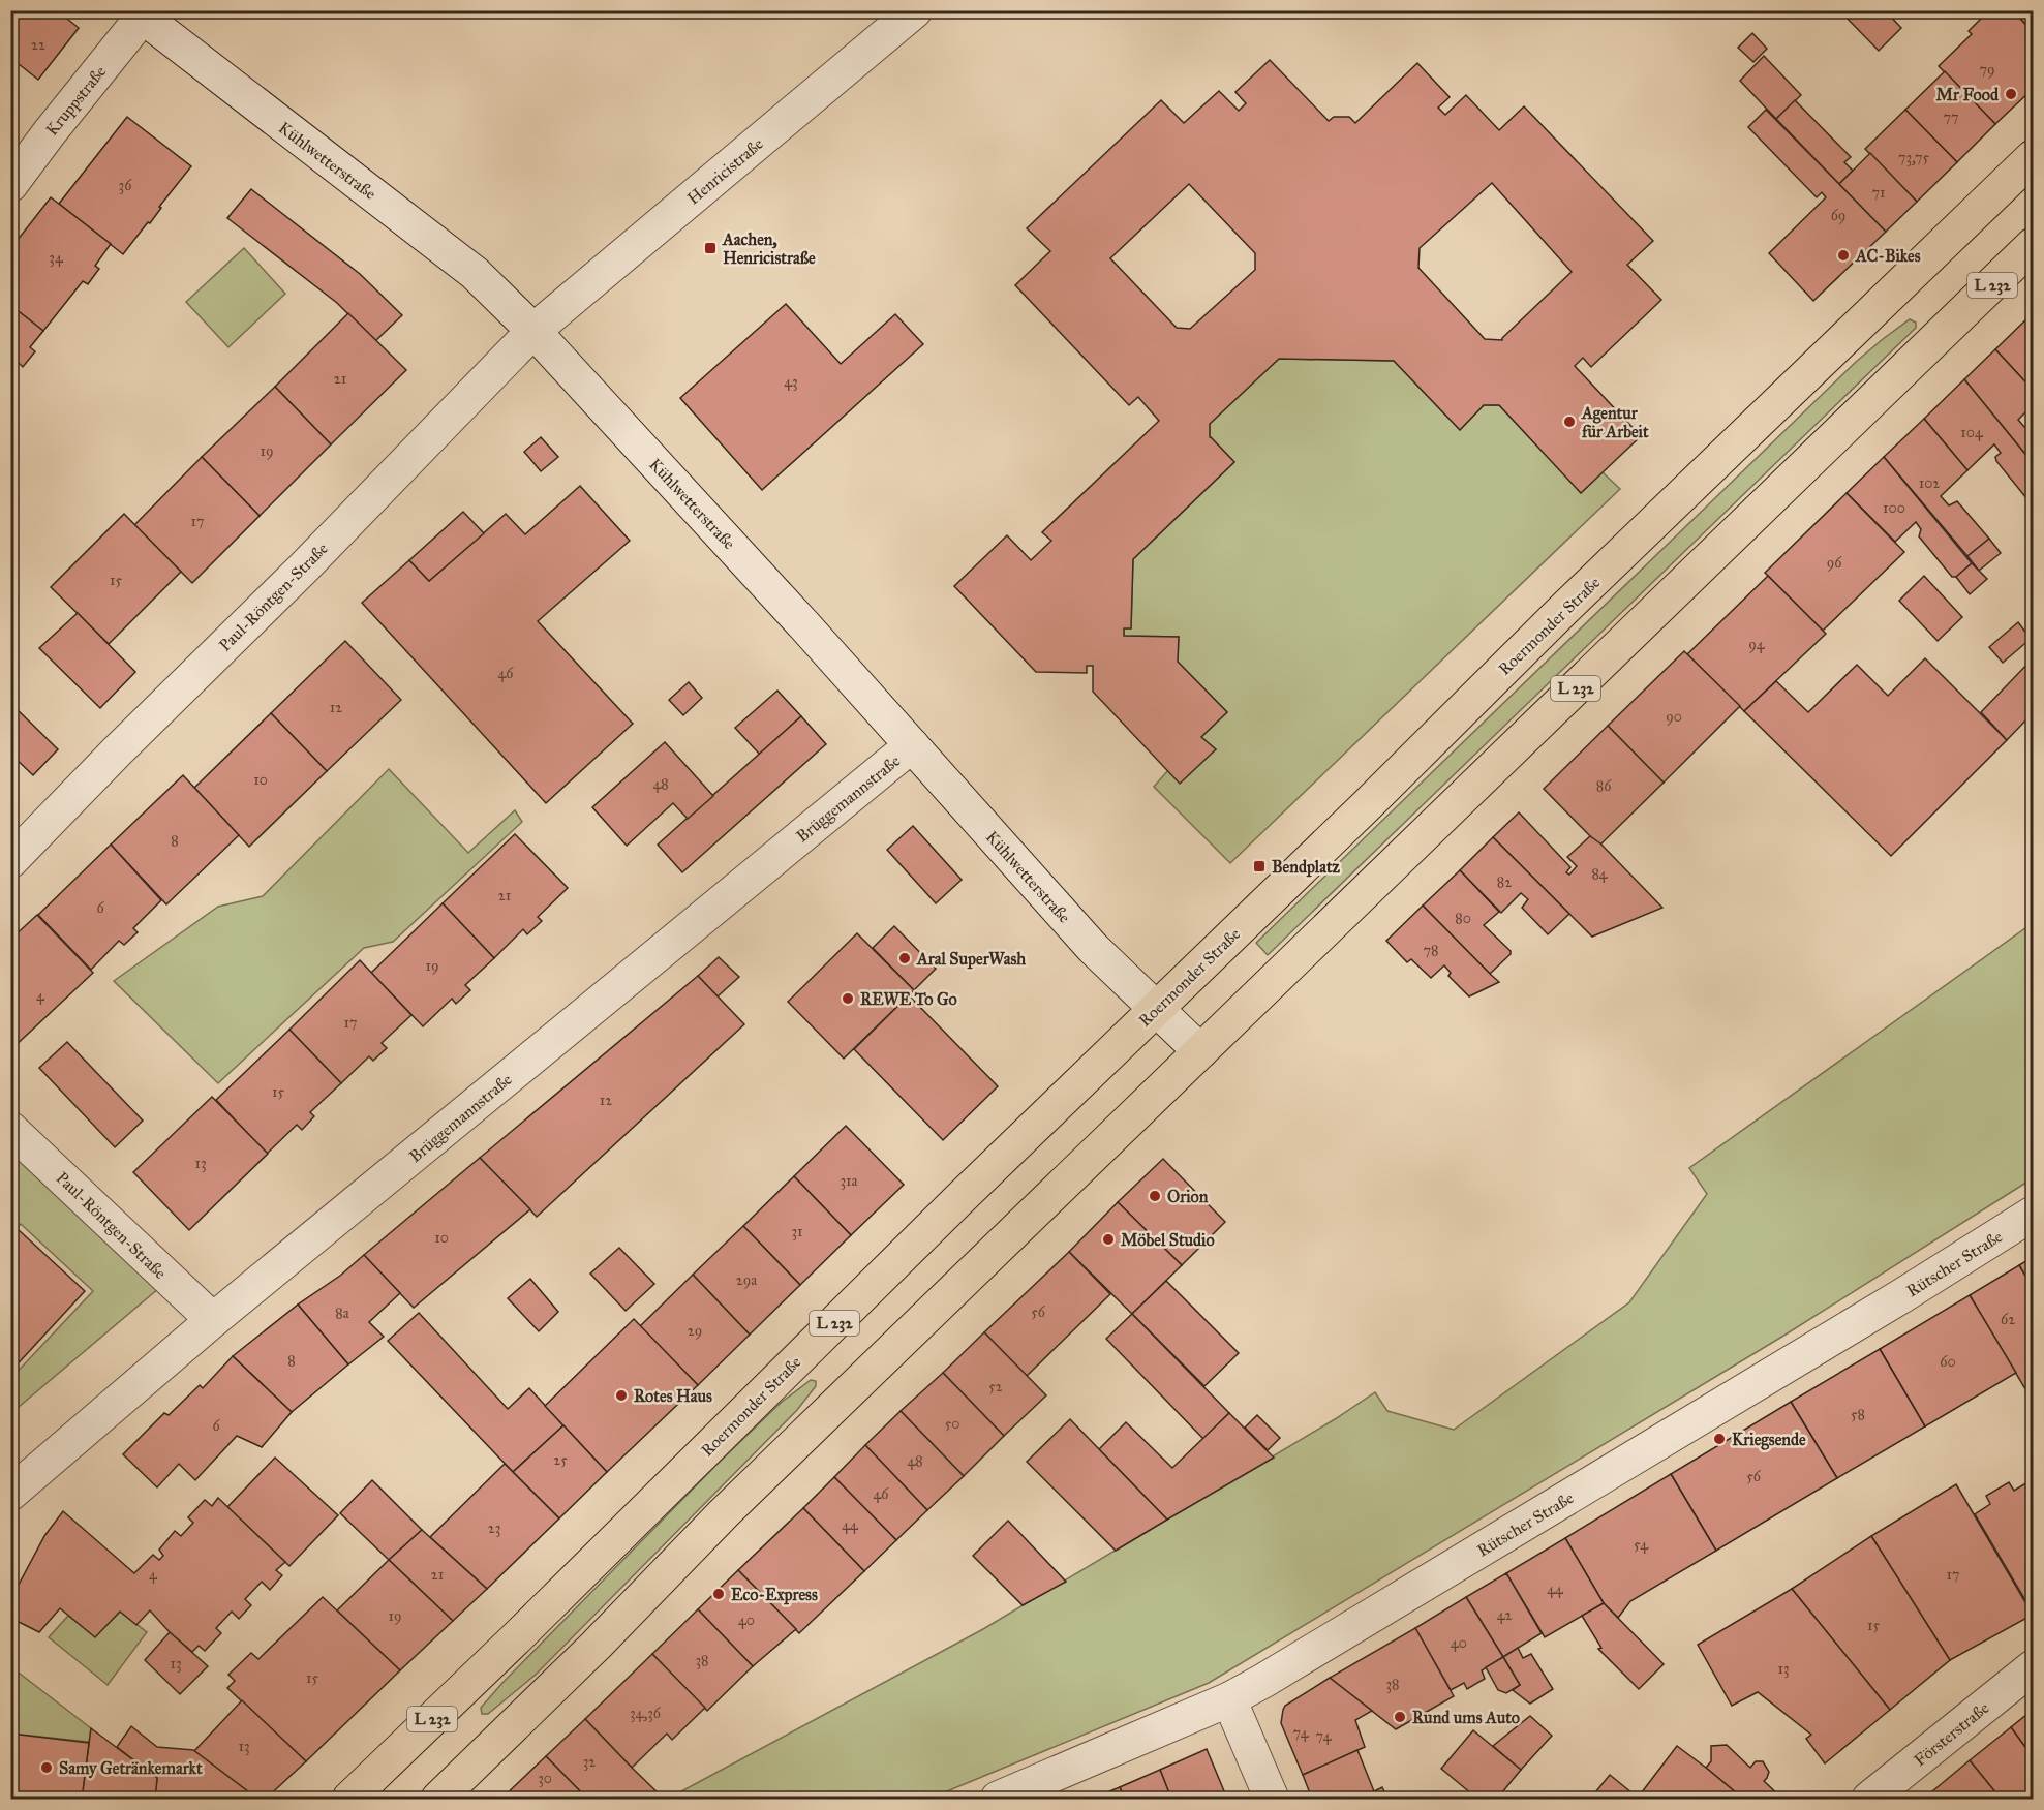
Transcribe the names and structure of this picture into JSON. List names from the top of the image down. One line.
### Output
{"streets":{"main road":["L 232","Roermonder Straße"],"street":["Kruppstraße","Kühlwetterstraße","Henricistraße","Paul-Röntgen-Straße","Brüggemannstraße","Rütscher Straße","Försterstraße"]},"crossings":[["Kruppstraße","Kühlwetterstraße"],["Kühlwetterstraße","Henricistraße"],["Kühlwetterstraße","L 232"],["Kühlwetterstraße","Paul-Röntgen-Straße"],["Kühlwetterstraße","Roermonder Straße"],["Kühlwetterstraße","Brüggemannstraße"],["Henricistraße","Paul-Röntgen-Straße"],["Paul-Röntgen-Straße","Brüggemannstraße"]],"places":{"other":["Mr Food","AC-Bikes","Agentur für Arbeit","Aral SuperWash","REWE To Go","Orion","Möbel Studio","Rotes Haus","Kriegsende","Eco-Express","Rund ums Auto","Samy Getränkemarkt"],"transit":["Aachen, Henricistraße","Bendplatz"]},"house_numbers":["22","79","77","73,75","36","71","69","34","21","43","104","19","102","100","17","96","15","94","46","12","90","10","48","86","8","84","82","21","6","80","78","19","4","17","15","12","13","31a","31","10","29a","56","8a","62","29","8","60","52","58","50","6","25","48","56","46","44","23","54","4","21","17","44","42","19","40","15","40","38","13","13","15","38","34,36","74","74","13","32","30"]}
